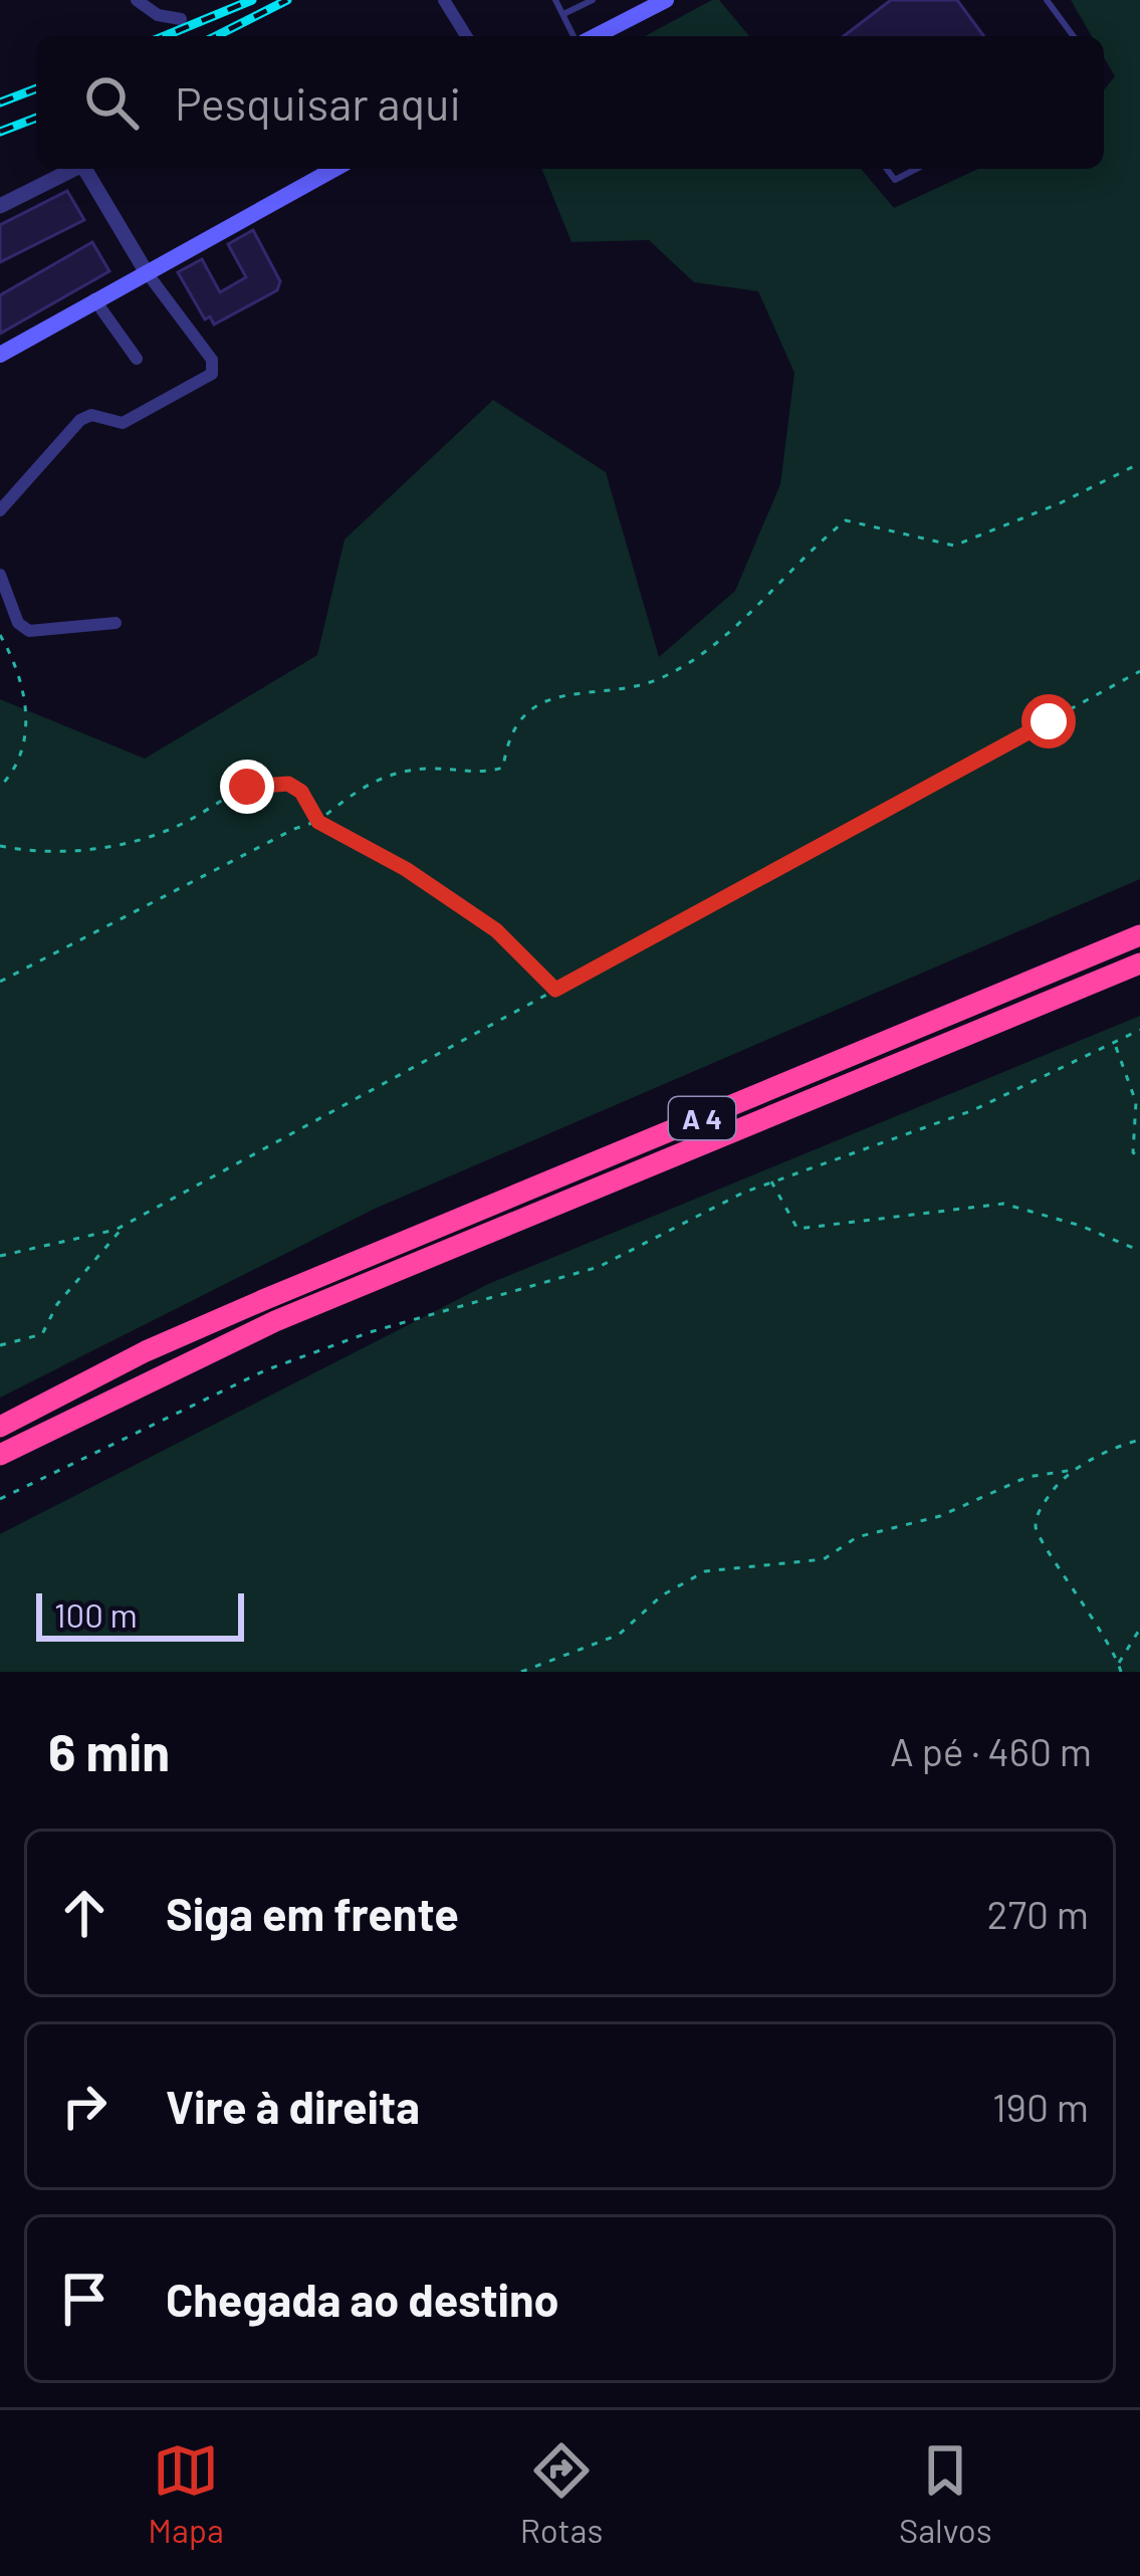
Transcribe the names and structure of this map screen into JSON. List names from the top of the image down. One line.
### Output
{"streets":{"highway":["A 4"]},"scale_bar":"100 m","page":{"search":"Pesquisar aqui","scale":"100 m","heading":["6 min","A pé · 460 m"],"list":[["Siga em frente","270 m"],["Vire à direita","190 m"],"Chegada ao destino"],"nav":["Mapa","Rotas","Salvos"]}}
